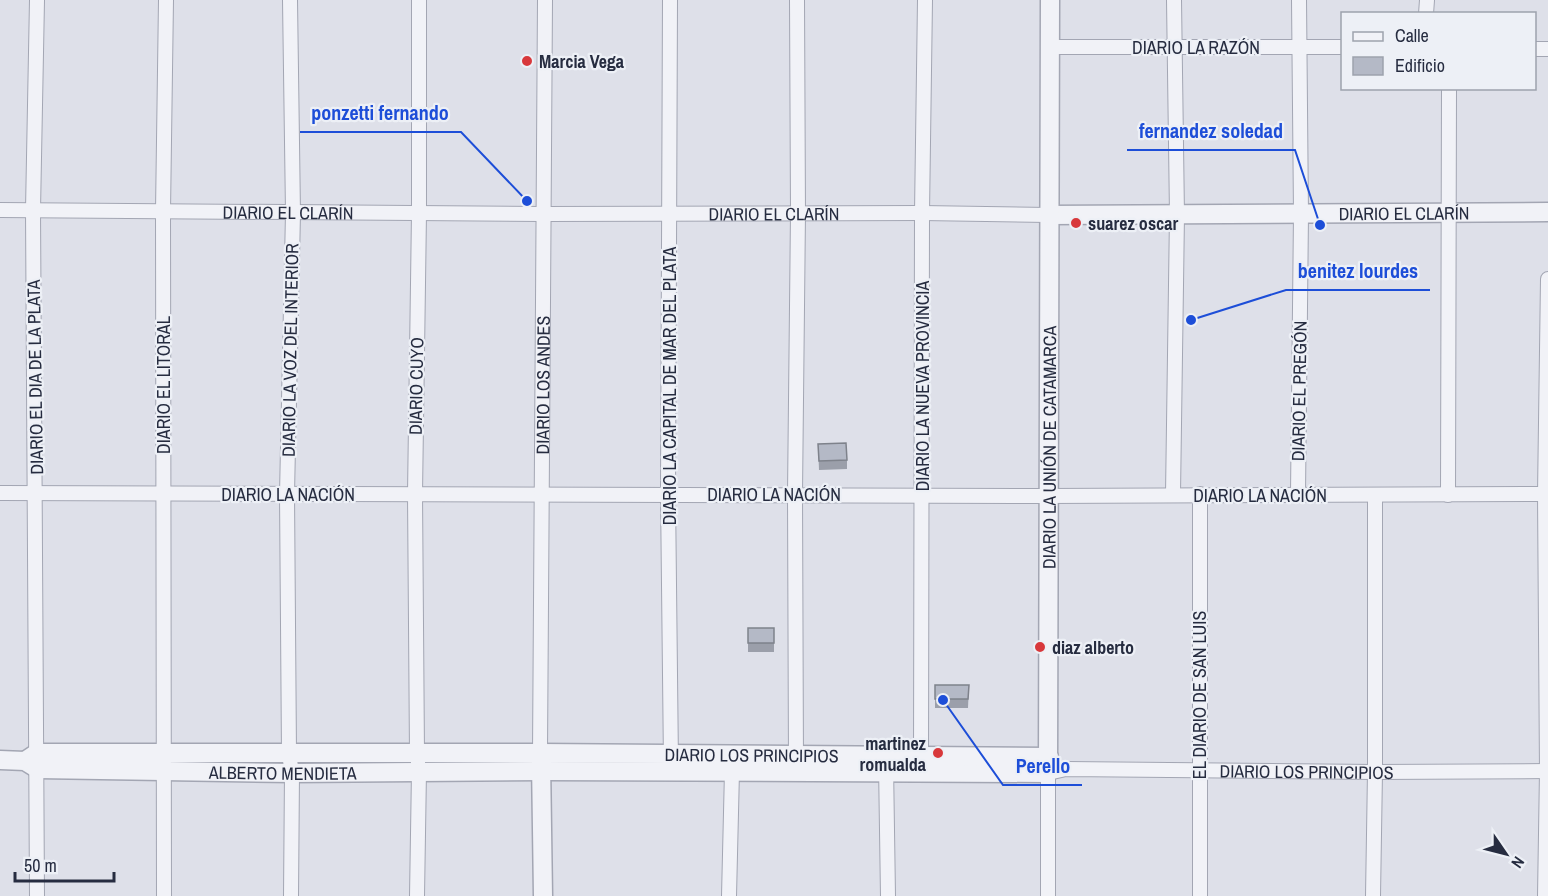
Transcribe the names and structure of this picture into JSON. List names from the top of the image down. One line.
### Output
{"streets":{"street":["DIARIO LA RAZÓN","DIARIO EL CLARÍN","DIARIO LA VOZ DEL INTERIOR","DIARIO EL DIA DE LA PLATA","DIARIO EL LITORAL","DIARIO CUYO","DIARIO LOS ANDES","DIARIO LA CAPITAL DE MAR DEL PLATA","DIARIO LA NUEVA PROVINCIA","DIARIO EL PREGÓN","DIARIO LA UNIÓN DE CATAMARCA","DIARIO LA NACIÓN","EL DIARIO DE SAN LUIS","DIARIO LOS PRINCIPIOS","ALBERTO MENDIETA"]},"crossings":[["DIARIO LA RAZÓN","DIARIO EL PREGÓN"],["DIARIO LA RAZÓN","DIARIO LA UNIÓN DE CATAMARCA"],["DIARIO EL CLARÍN","DIARIO LA VOZ DEL INTERIOR"],["DIARIO EL CLARÍN","DIARIO EL DIA DE LA PLATA"],["DIARIO EL CLARÍN","DIARIO EL LITORAL"],["DIARIO EL CLARÍN","DIARIO CUYO"],["DIARIO EL CLARÍN","DIARIO LOS ANDES"],["DIARIO EL CLARÍN","DIARIO LA CAPITAL DE MAR DEL PLATA"],["DIARIO EL CLARÍN","DIARIO LA NUEVA PROVINCIA"],["DIARIO EL CLARÍN","DIARIO EL PREGÓN"],["DIARIO EL CLARÍN","DIARIO LA UNIÓN DE CATAMARCA"],["DIARIO LA VOZ DEL INTERIOR","DIARIO LA NACIÓN"],["DIARIO LA VOZ DEL INTERIOR","ALBERTO MENDIETA"],["DIARIO EL DIA DE LA PLATA","DIARIO LA NACIÓN"],["DIARIO EL DIA DE LA PLATA","ALBERTO MENDIETA"],["DIARIO EL LITORAL","DIARIO LA NACIÓN"],["DIARIO EL LITORAL","ALBERTO MENDIETA"],["DIARIO CUYO","DIARIO LA NACIÓN"],["DIARIO CUYO","ALBERTO MENDIETA"],["DIARIO LOS ANDES","DIARIO LA NACIÓN"],["DIARIO LOS ANDES","DIARIO LOS PRINCIPIOS"],["DIARIO LOS ANDES","ALBERTO MENDIETA"],["DIARIO LA CAPITAL DE MAR DEL PLATA","DIARIO LA NACIÓN"],["DIARIO LA CAPITAL DE MAR DEL PLATA","DIARIO LOS PRINCIPIOS"],["DIARIO LA NUEVA PROVINCIA","DIARIO LA NACIÓN"],["DIARIO LA NUEVA PROVINCIA","DIARIO LOS PRINCIPIOS"],["DIARIO EL PREGÓN","DIARIO LA NACIÓN"],["DIARIO LA UNIÓN DE CATAMARCA","DIARIO LA NACIÓN"],["DIARIO LA UNIÓN DE CATAMARCA","DIARIO LOS PRINCIPIOS"],["DIARIO LA NACIÓN","EL DIARIO DE SAN LUIS"],["EL DIARIO DE SAN LUIS","DIARIO LOS PRINCIPIOS"],["DIARIO LOS PRINCIPIOS","ALBERTO MENDIETA"]],"places":["Marcia Vega","ponzetti fernando","suarez oscar","fernandez soledad","benitez lourdes","diaz alberto","Perello","martinez romualda"],"legend":["Calle","Edificio"],"scale_bar":"50 m","north":"bottom right"}
